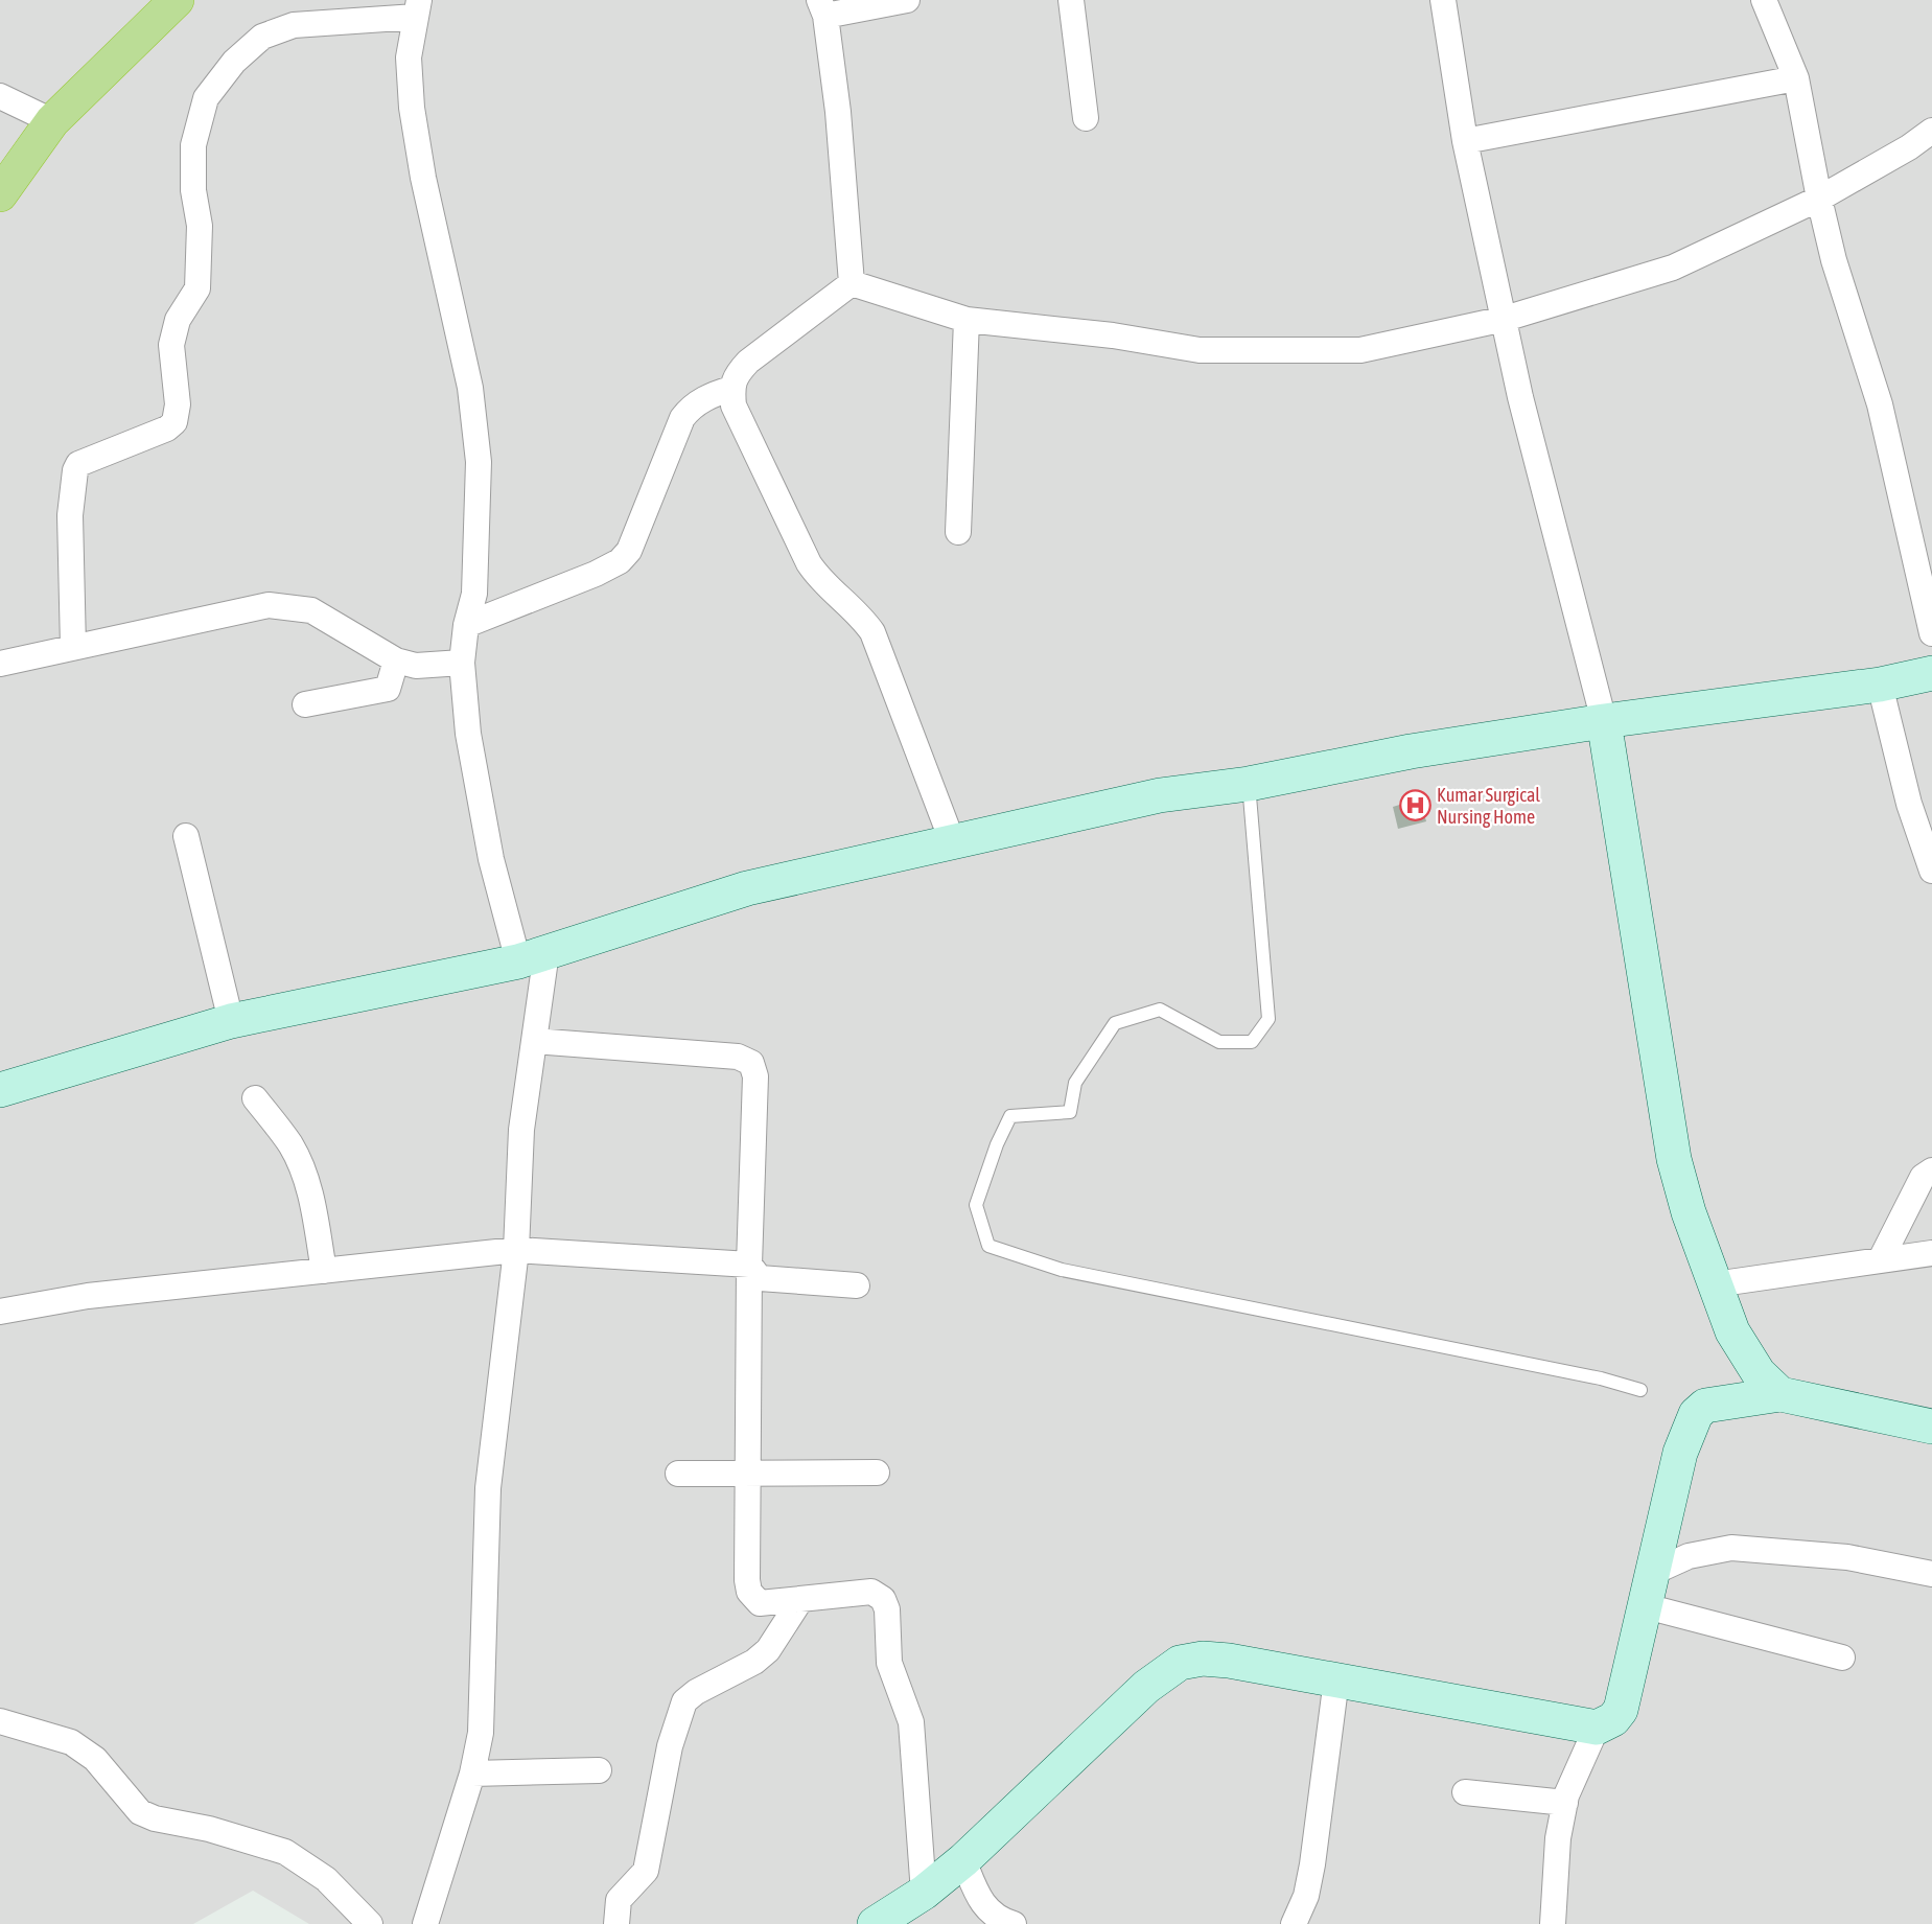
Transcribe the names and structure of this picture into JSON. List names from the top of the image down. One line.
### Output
{"places":{"hospital":["Kumar Surgical Nursing Home"]}}
